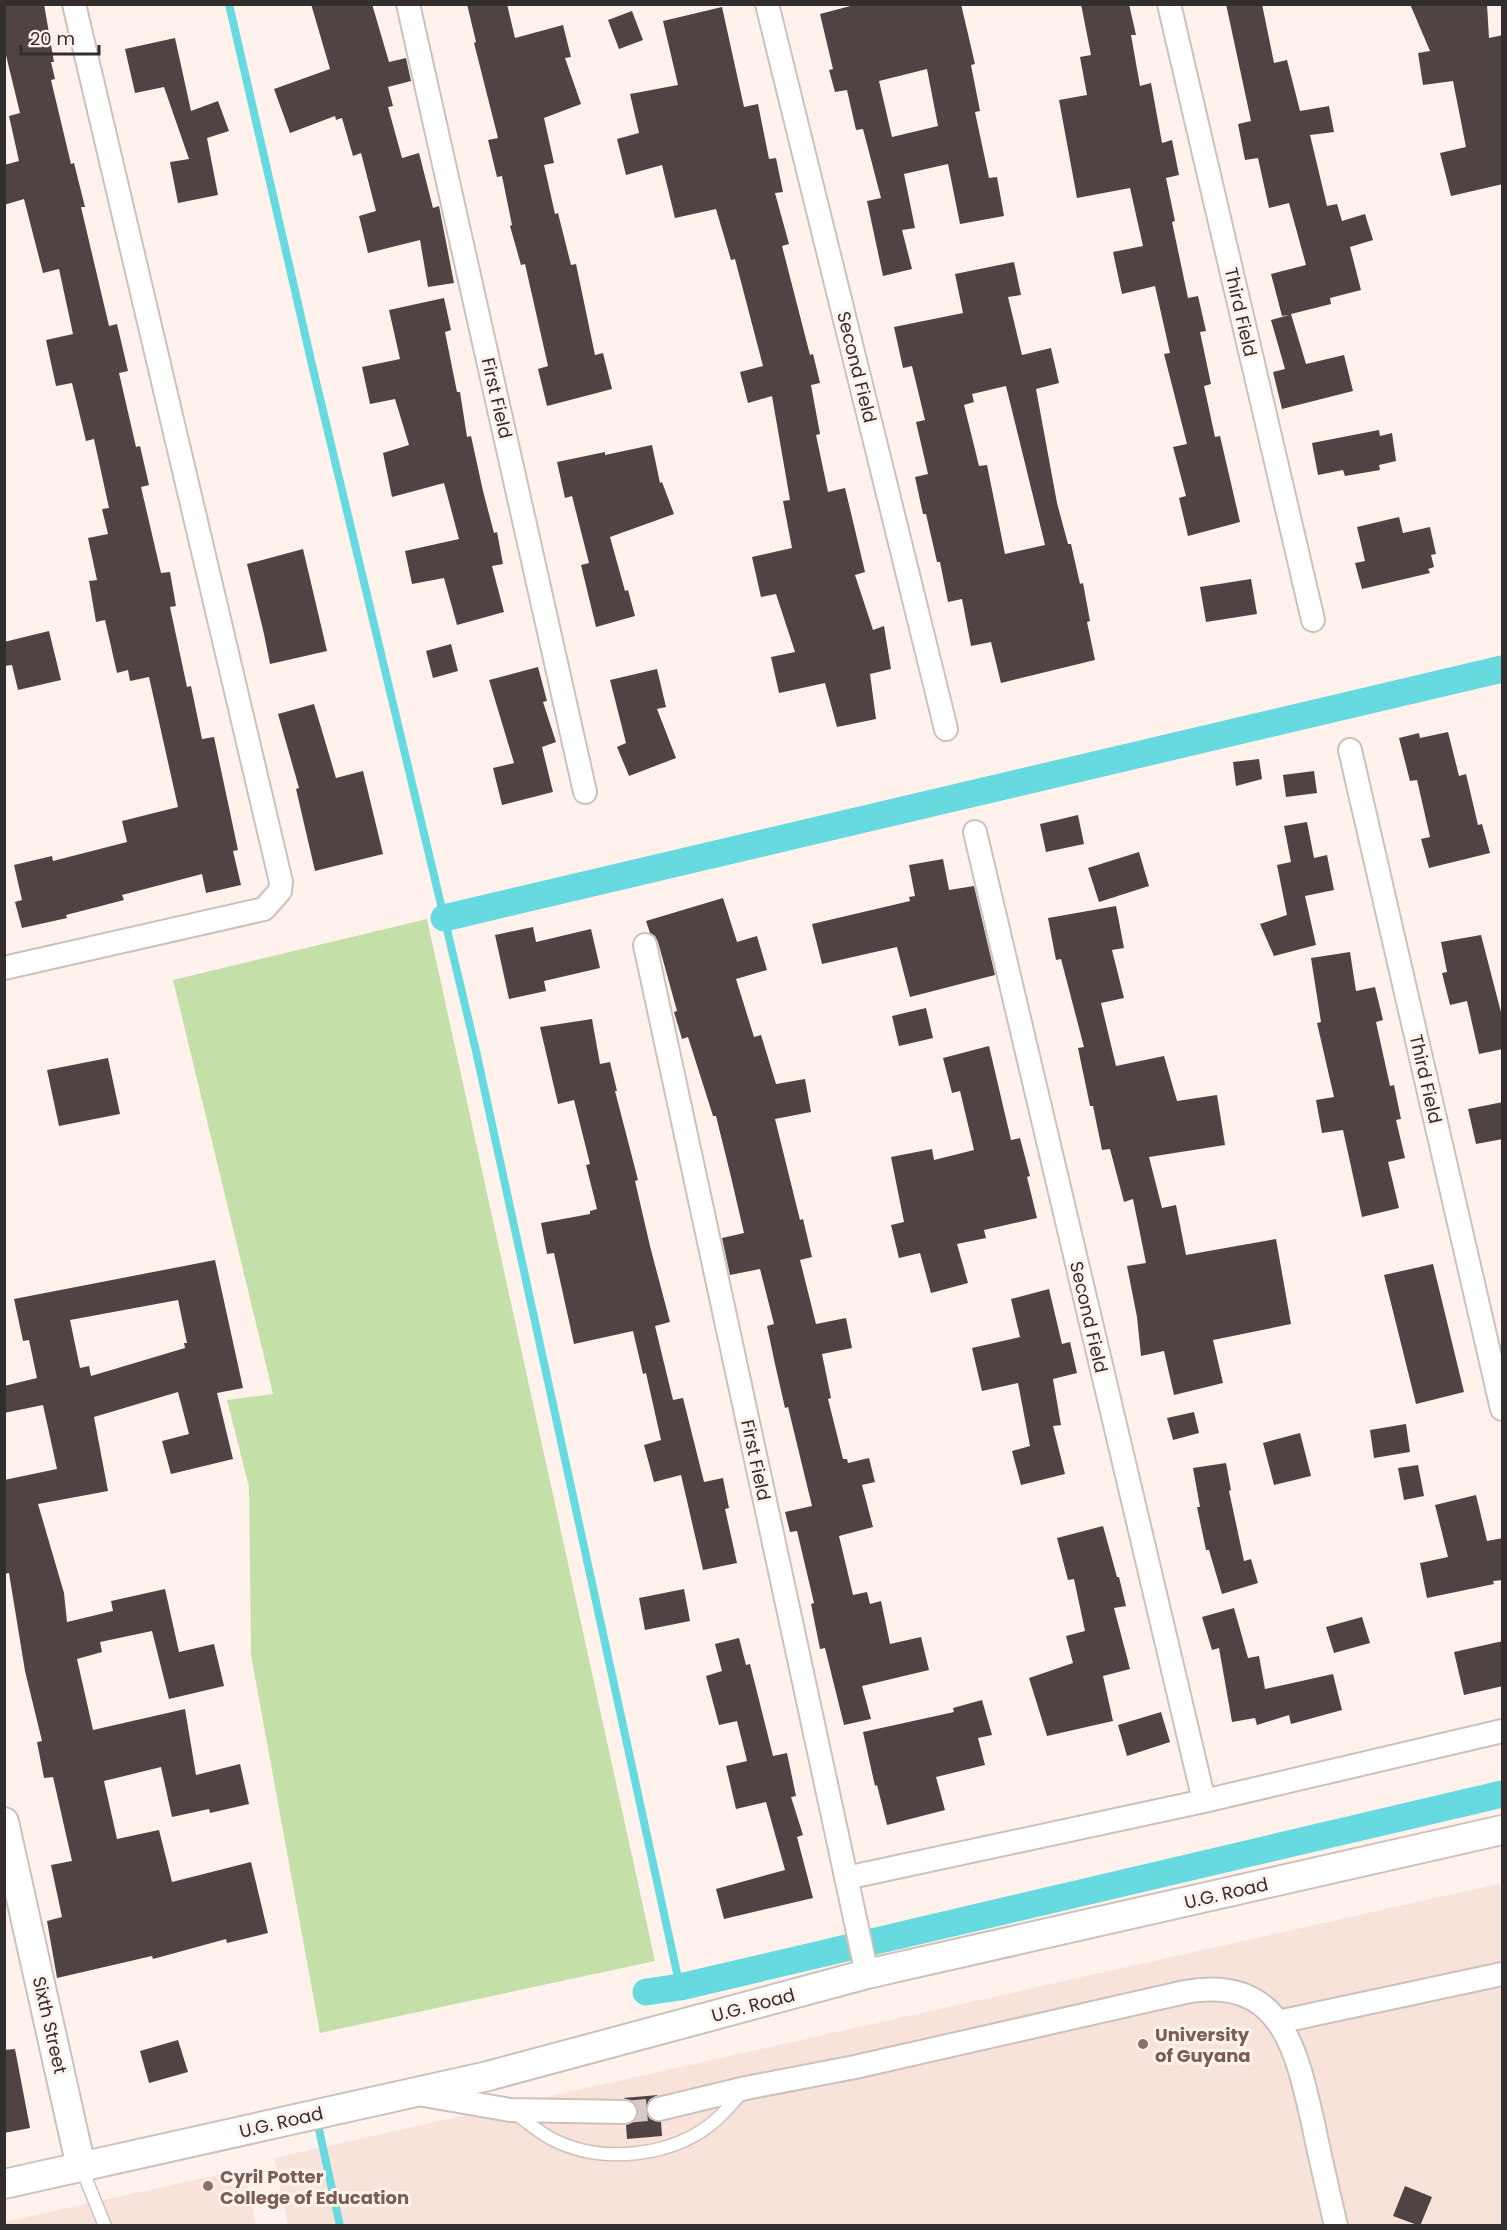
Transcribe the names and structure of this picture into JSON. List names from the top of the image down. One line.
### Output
{"streets":{"street":["Third Field","Second Field","First Field","U.G. Road","Sixth Street"]},"crossings":[["First Field","U.G. Road"],["U.G. Road","Sixth Street"]],"places":["University of Guyana","Cyril Potter College of Education"],"scale_bar":"20 m"}
